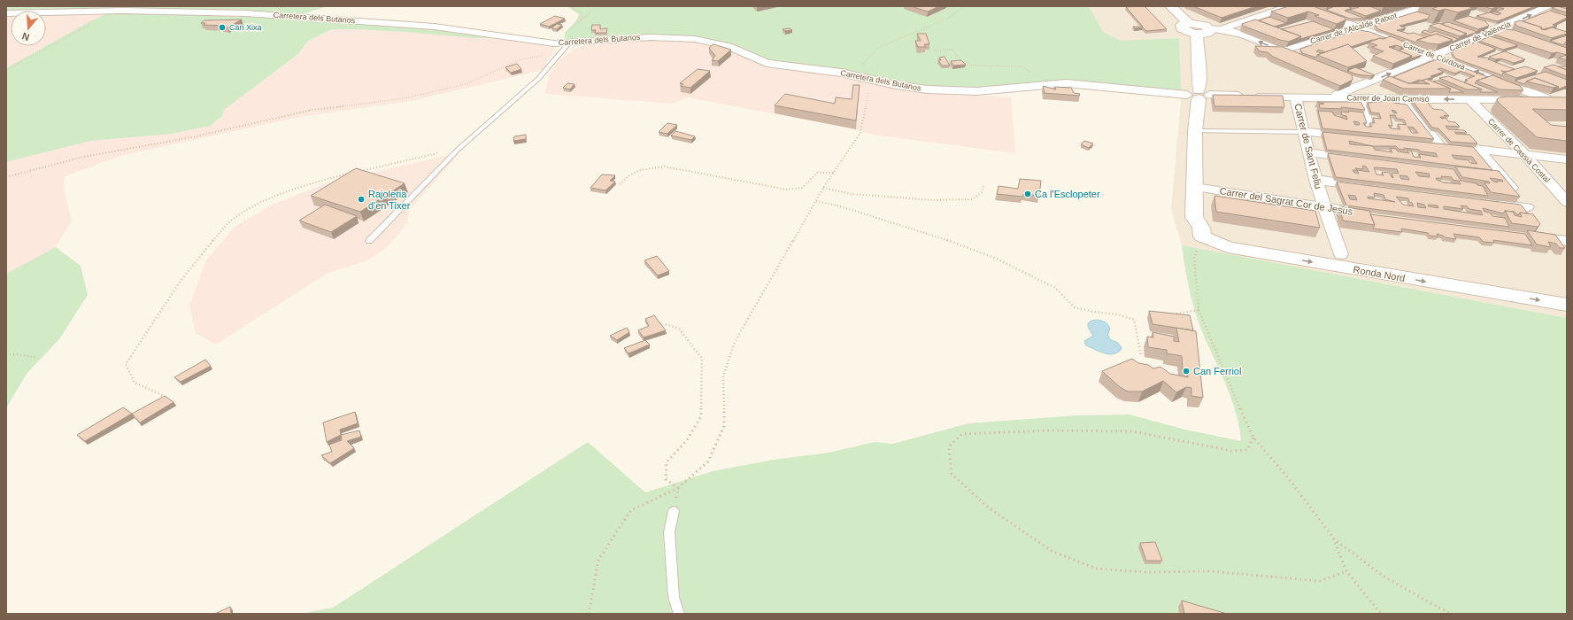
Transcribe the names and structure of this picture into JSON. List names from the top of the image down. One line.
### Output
{"streets":{"street":["Carretera dels Butanos","Carrer de l'Alcalde Patxot","Carrer de València","Carrer de Còrdova","Carrer de Joan Camisó","Carrer de Sant Feliu","Carrer de Cassià Costal","Carrer del Sagrat Cor de Jesús","Ronda Nord"]},"crossings":[["Carretera dels Butanos","Carrer de Joan Camisó"],["Carrer de l'Alcalde Patxot","Carrer de Còrdova"],["Carrer de València","Carrer de Còrdova"],["Carrer de València","Carrer de Joan Camisó"],["Carrer de Còrdova","Carrer de Joan Camisó"],["Carrer de Joan Camisó","Carrer de Sant Feliu"],["Carrer de Joan Camisó","Carrer de Cassià Costal"],["Carrer de Sant Feliu","Carrer del Sagrat Cor de Jesús"],["Carrer de Sant Feliu","Ronda Nord"]],"one_way":["Carrer de València"],"places":["Can Xixa","Ca l'Esclopeter","Rajoleria d'en Tixer","Can Ferriol"],"north":"bottom"}
